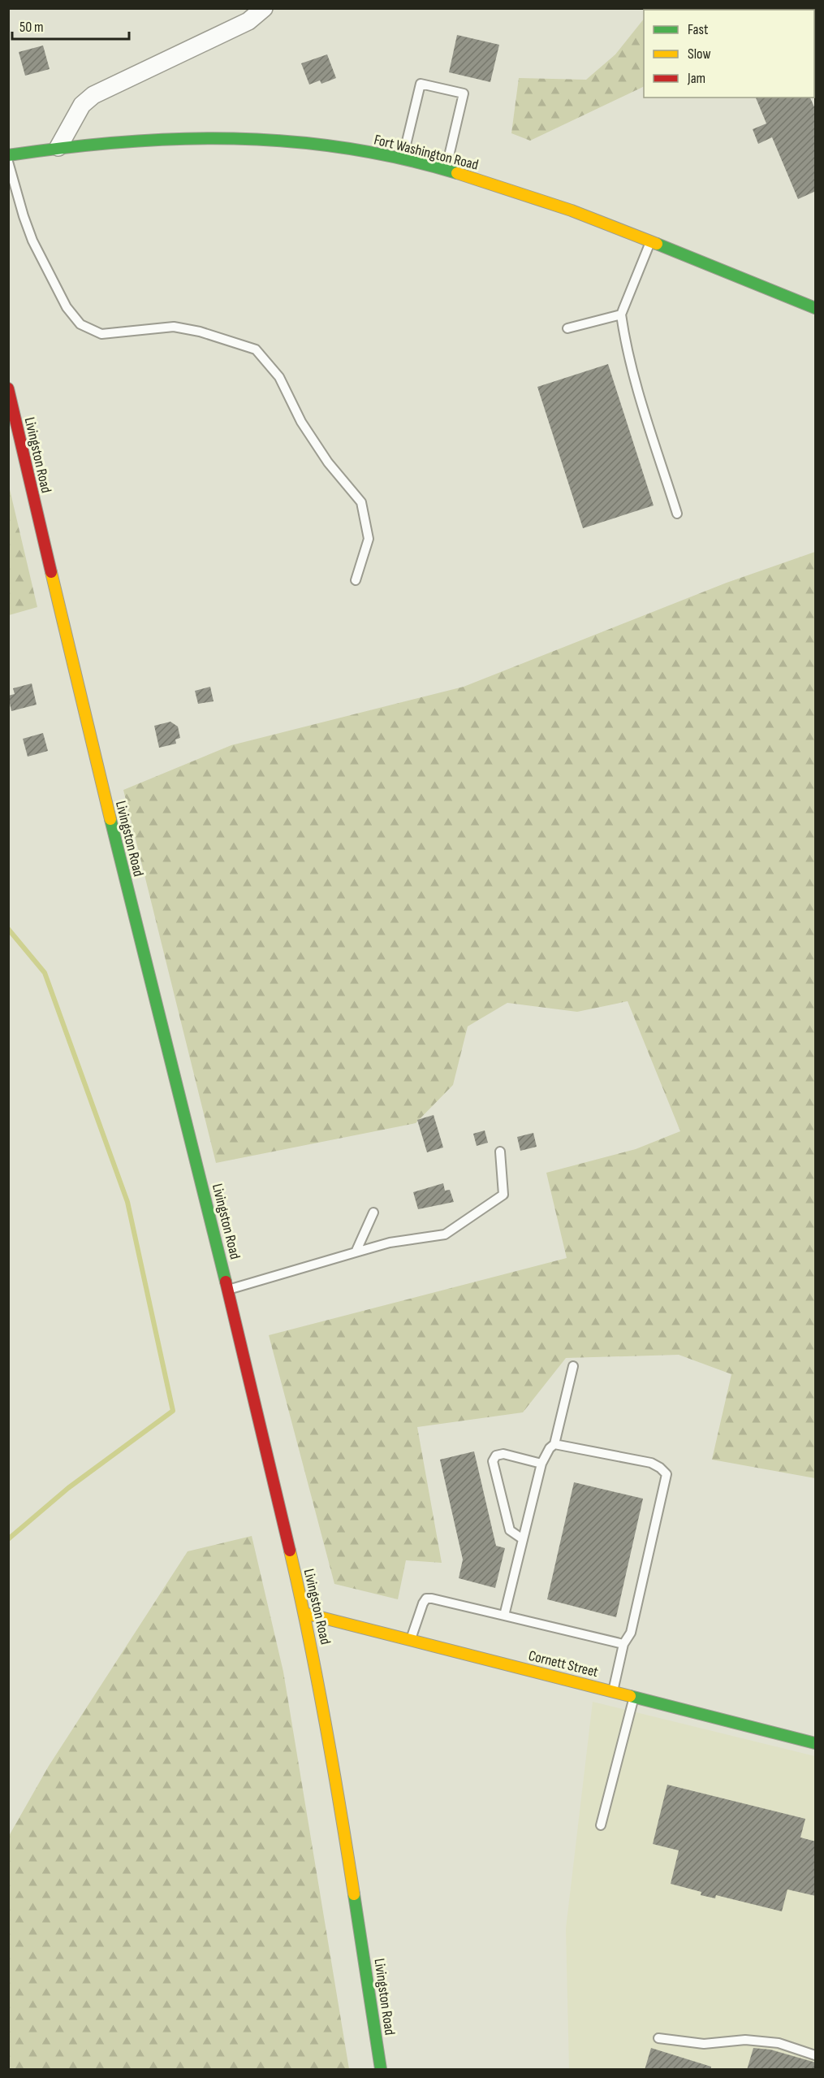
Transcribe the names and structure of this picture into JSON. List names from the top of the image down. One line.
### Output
{"streets":{"main road":["Fort Washington Road","Livingston Road","Cornett Street"]},"crossings":[["Livingston Road","Cornett Street"]],"legend":["Fast","Slow","Jam"],"scale_bar":"50 m"}
